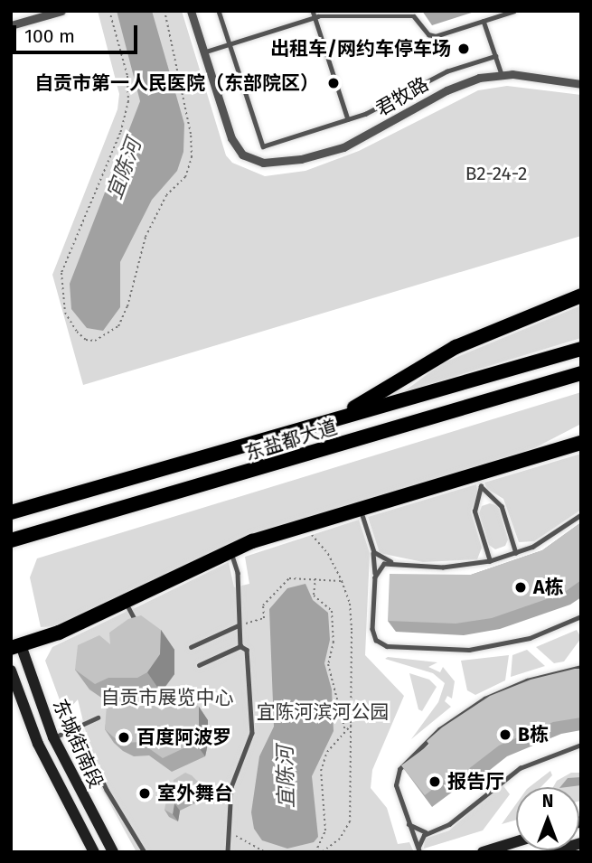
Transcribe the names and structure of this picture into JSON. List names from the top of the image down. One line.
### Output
{"streets":{"highway":["东盐都大道"],"main road":["东城街南段"],"street":["君牧路"]},"water":["宜陈河"],"parks":["B2-24-2","自贡市展览中心","宜陈河滨河公园"],"places":["出租车/网约车停车场","自贡市第一人民医院（东部院区）","A栋","B栋","百度阿波罗","报告厅","室外舞台"],"scale_bar":"100 m","north":"top"}
